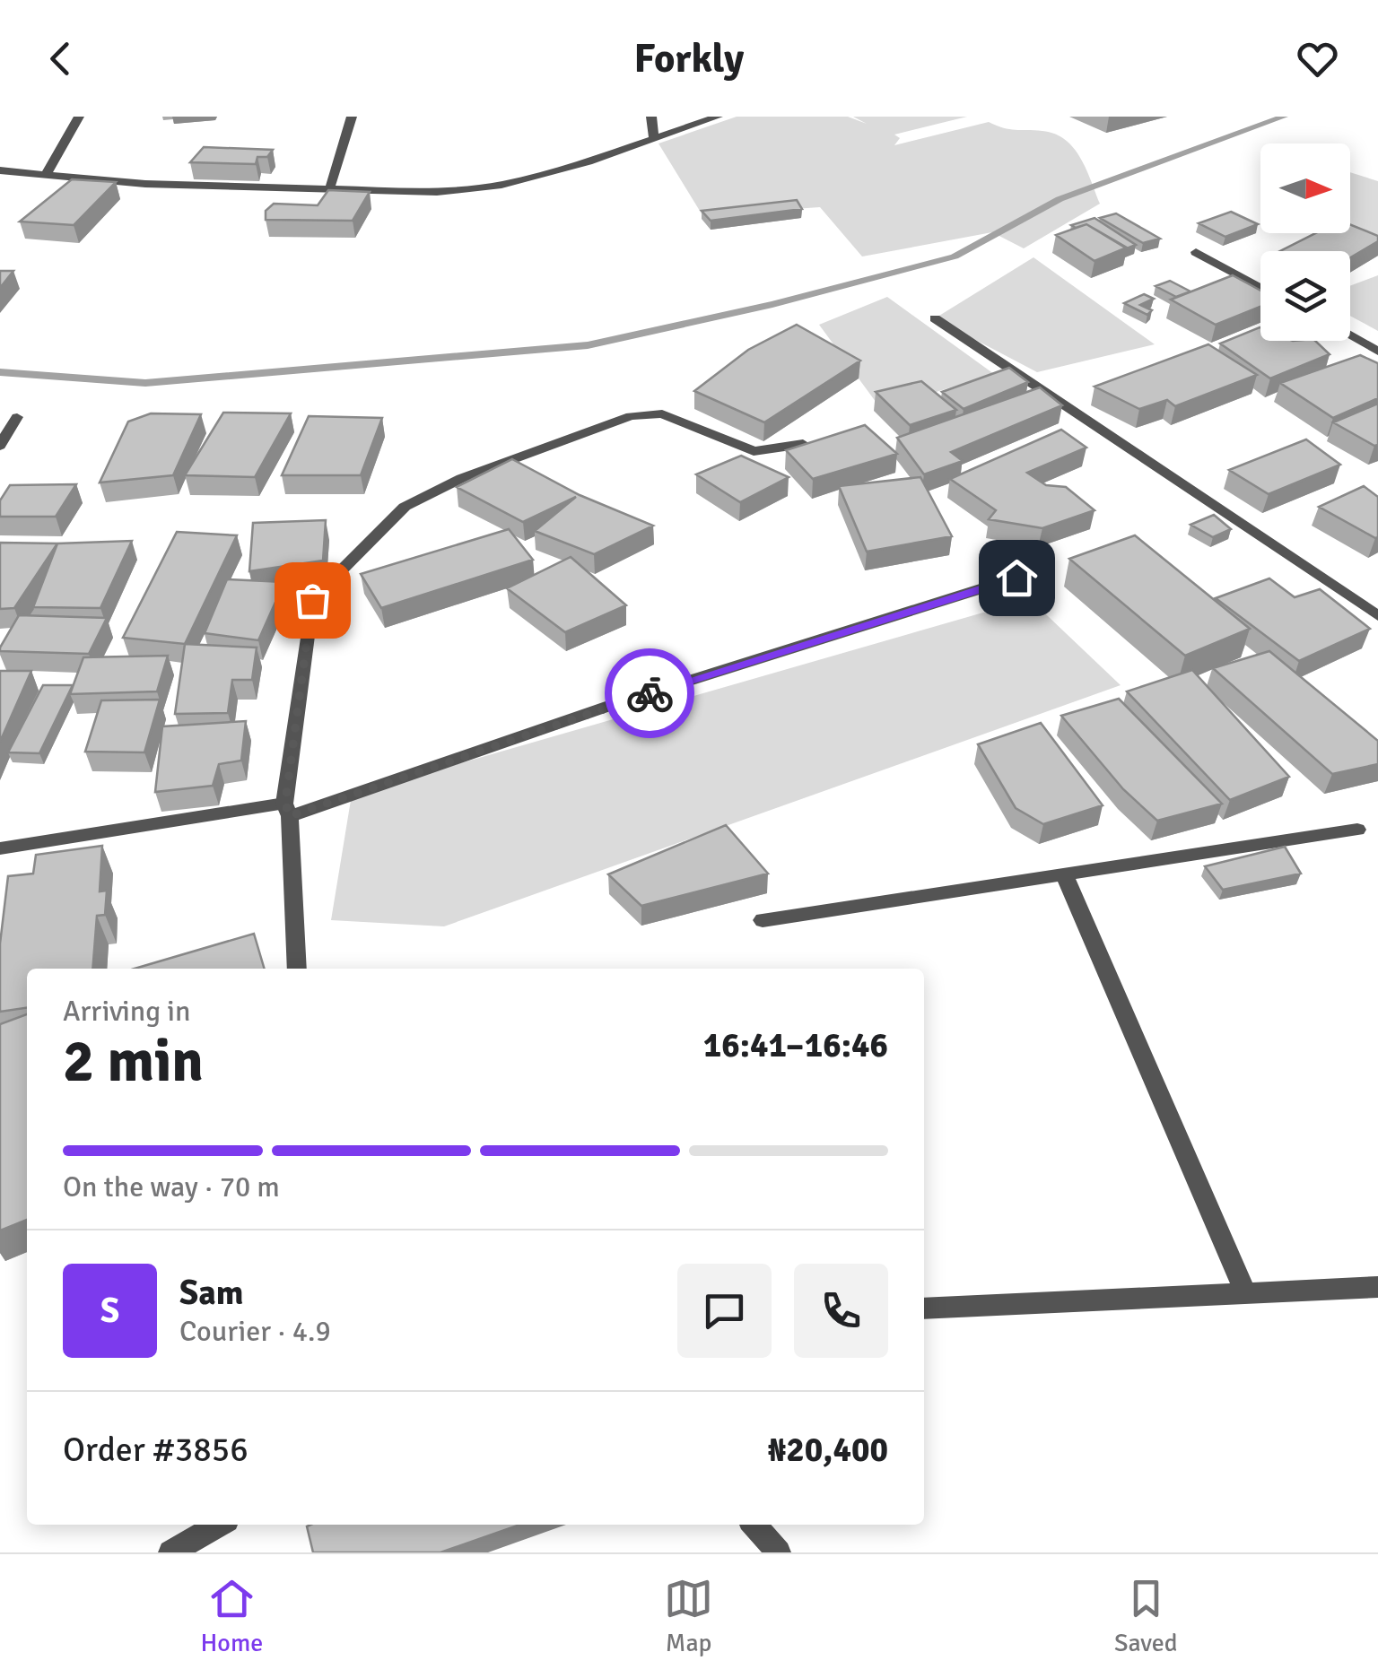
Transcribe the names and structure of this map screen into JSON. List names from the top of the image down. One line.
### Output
{"north":"right","page":{"header":"Forkly","heading":["2 min","Arriving in","16:41–16:46"],"panel":["Sam","Courier · 4.9","Order #3856","₦20,400"],"bar":"On the way · 70 m","round":"S","tabs":["Home","Map","Saved"]}}
